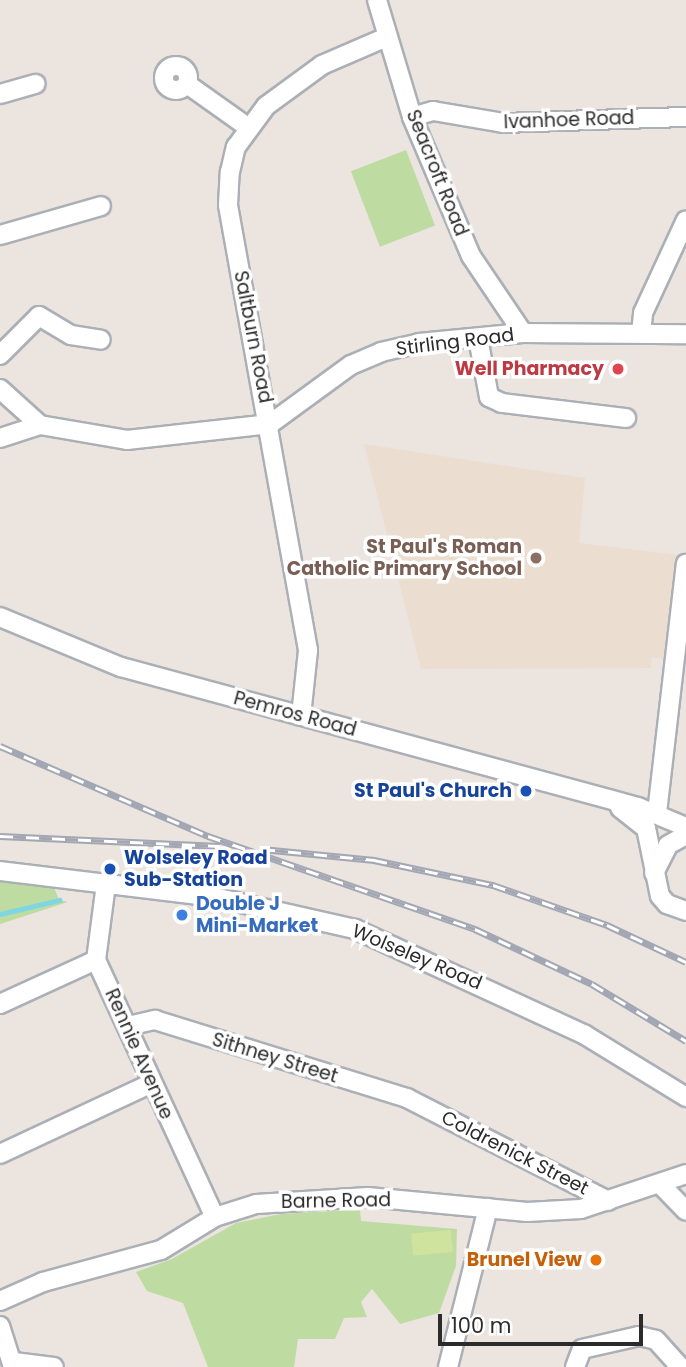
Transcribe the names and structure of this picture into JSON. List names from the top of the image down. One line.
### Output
{"streets":{"street":["Ivanhoe Road","Seacroft Road","Saltburn Road","Stirling Road","Pemros Road","Wolseley Road","Rennie Avenue","Sithney Street","Coldrenick Street","Barne Road"]},"crossings":[["Ivanhoe Road","Seacroft Road"],["Seacroft Road","Saltburn Road"],["Seacroft Road","Stirling Road"],["Saltburn Road","Stirling Road"],["Saltburn Road","Pemros Road"],["Rennie Avenue","Sithney Street"],["Rennie Avenue","Barne Road"],["Sithney Street","Coldrenick Street"],["Coldrenick Street","Barne Road"]],"places":["Well Pharmacy","St Paul's Roman Catholic Primary School","St Paul's Church","Wolseley Road Sub-Station","Double J Mini-Market","Brunel View"],"scale_bar":"100 m"}
